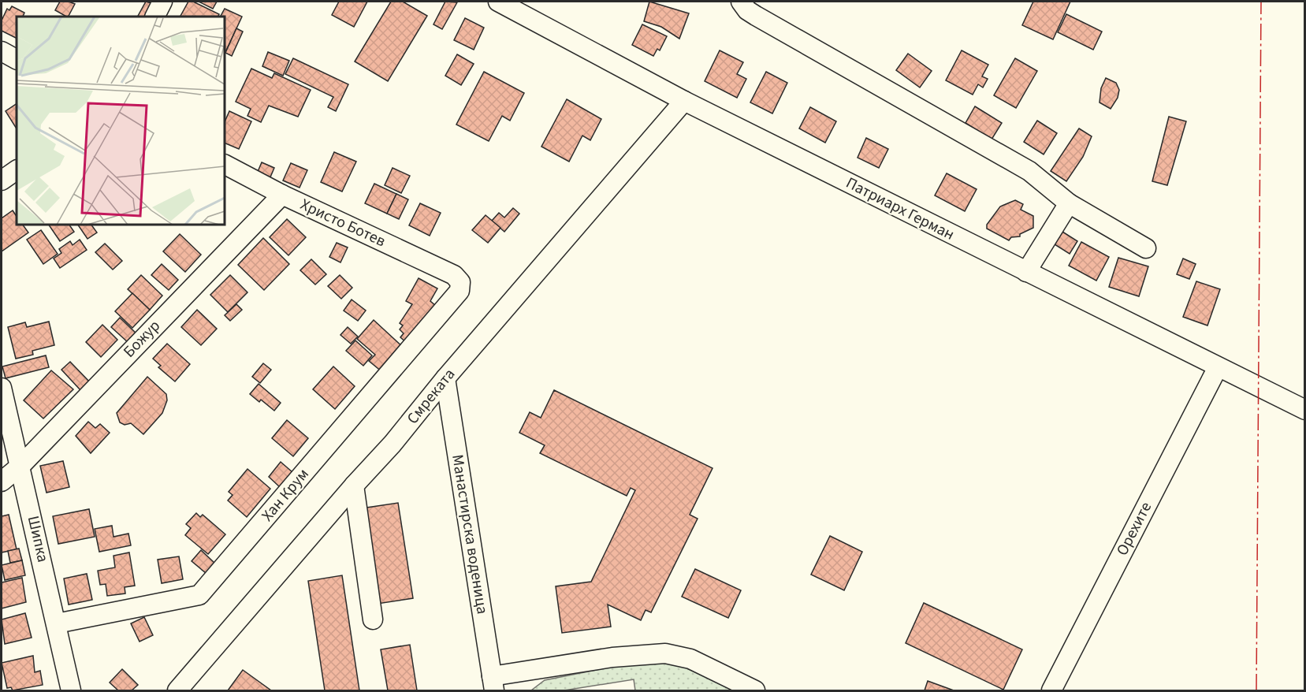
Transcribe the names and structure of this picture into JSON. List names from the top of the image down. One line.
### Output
{"streets":{"street":["Патриарх Герман","Христо Ботев","Божур","Смреката","Хан Крум","Орехите","Манастирска воденица","Шипка"]},"crossings":[["Патриарх Герман","Смреката"],["Патриарх Герман","Орехите"],["Христо Ботев","Божур"],["Христо Ботев","Хан Крум"],["Божур","Шипка"],["Смреката","Манастирска воденица"],["Хан Крум","Шипка"]]}
